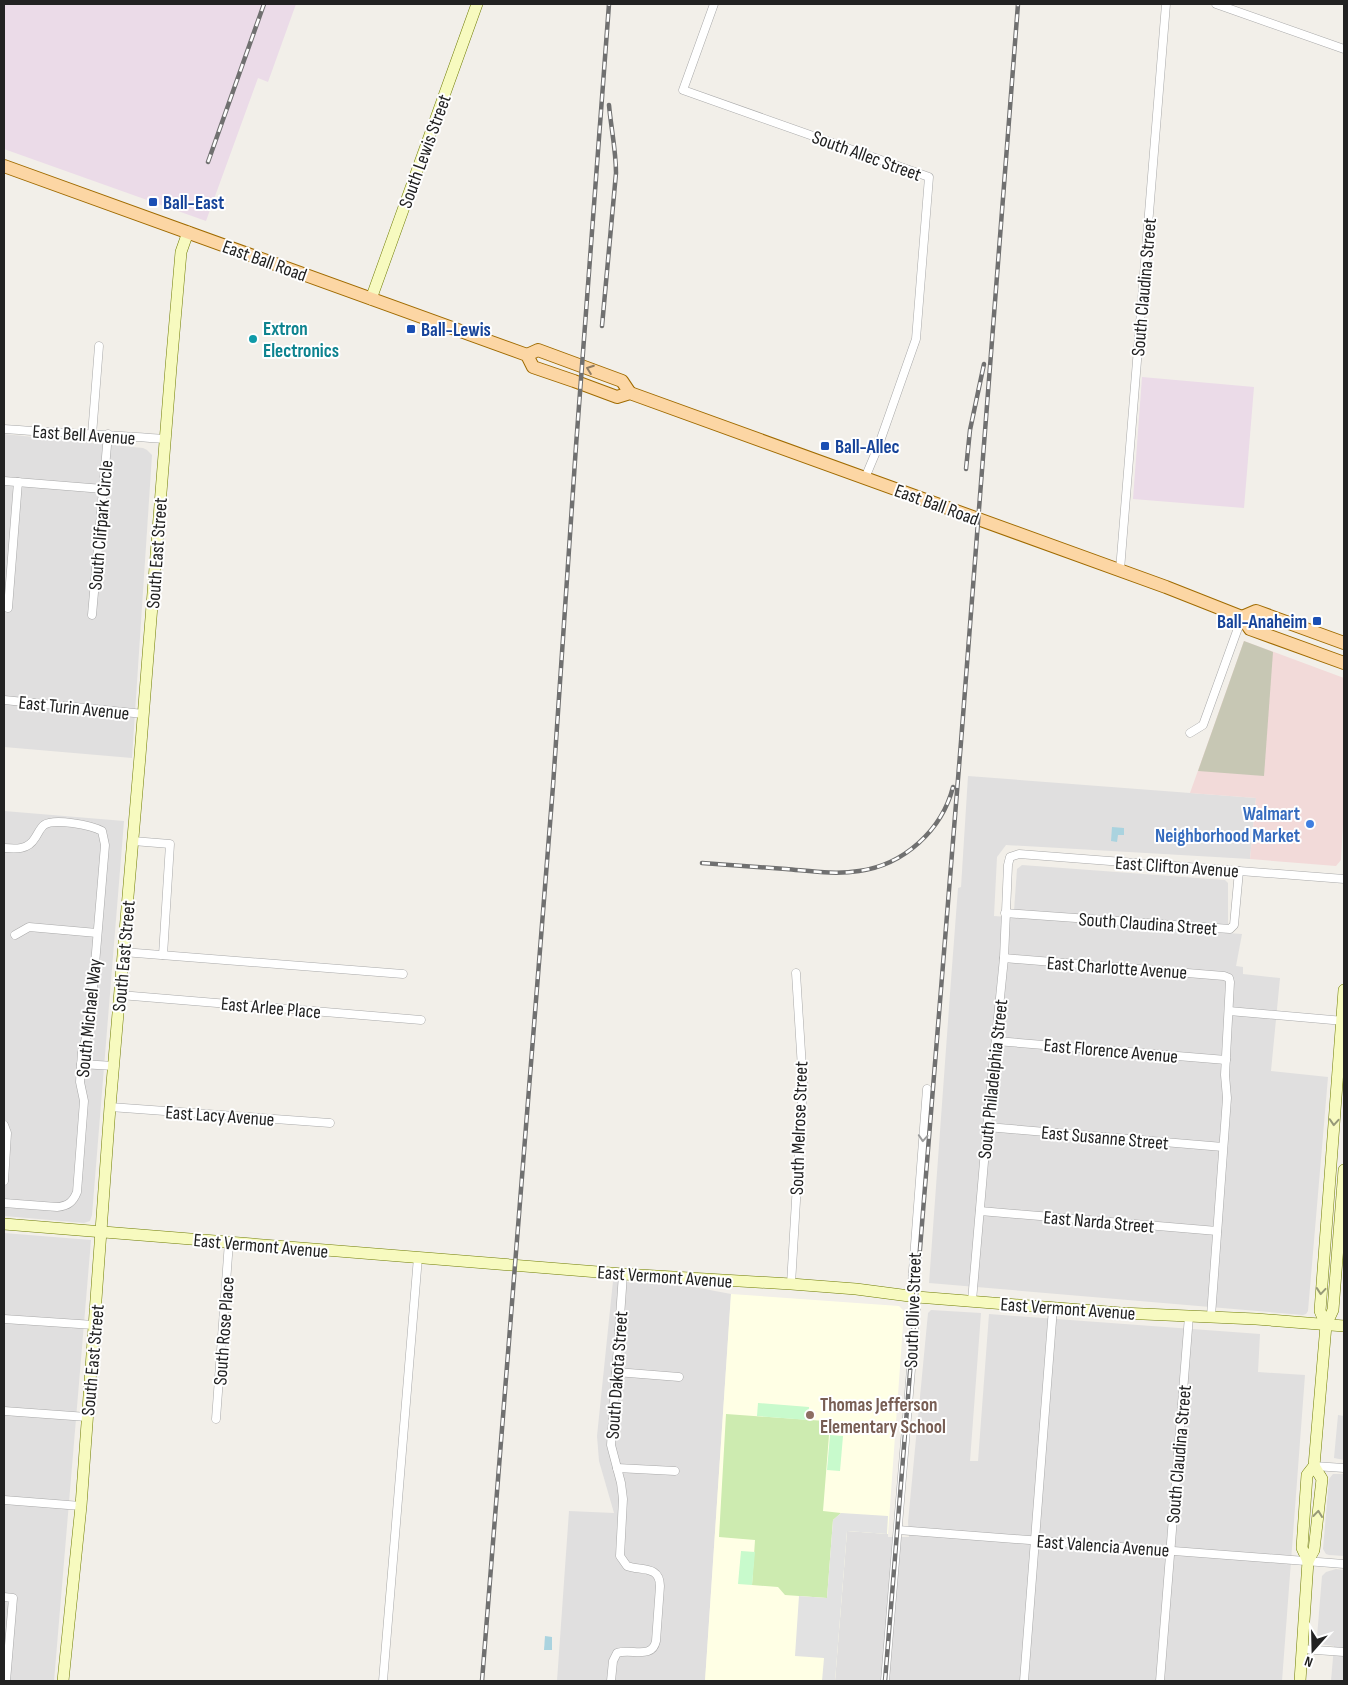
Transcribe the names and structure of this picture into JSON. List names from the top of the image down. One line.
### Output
{"streets":{"main road":["East Ball Road"],"street":["South Lewis Street","South Allec Street","South Claudina Street","East Bell Avenue","South Clifpark Circle","South East Street","East Turin Avenue","East Clifton Avenue","East Charlotte Avenue","East Arlee Place","South Michael Way","East Florence Avenue","South Philadelphia Street","East Lacy Avenue","South Melrose Street","East Susanne Street","East Narda Street","East Vermont Avenue","South Olive Street","South Rose Place","South Dakota Street","East Valencia Avenue"]},"crossings":[["South Lewis Street","East Ball Road"],["South Allec Street","East Ball Road"],["East Ball Road","South Claudina Street"],["East Ball Road","South East Street"],["South Claudina Street","East Clifton Avenue"],["South Claudina Street","South Philadelphia Street"],["South Claudina Street","East Vermont Avenue"],["South Claudina Street","East Valencia Avenue"],["East Bell Avenue","South Clifpark Circle"],["East Bell Avenue","South East Street"],["South East Street","East Turin Avenue"],["South East Street","East Arlee Place"],["South East Street","East Lacy Avenue"],["South East Street","East Vermont Avenue"],["East Clifton Avenue","South Philadelphia Street"],["East Charlotte Avenue","South Philadelphia Street"],["East Florence Avenue","South Philadelphia Street"],["South Philadelphia Street","East Susanne Street"],["South Philadelphia Street","East Narda Street"],["South Philadelphia Street","East Vermont Avenue"],["South Melrose Street","East Vermont Avenue"],["East Vermont Avenue","South Olive Street"],["East Vermont Avenue","South Rose Place"],["East Vermont Avenue","South Dakota Street"],["South Olive Street","East Valencia Avenue"]],"one_way":["South Olive Street"],"places":{"transit":["Ball-East","Ball-Lewis","Ball-Allec","Ball-Anaheim"],"other":["Extron Electronics","Walmart Neighborhood Market","Thomas Jefferson Elementary School"]},"north":"bottom"}
